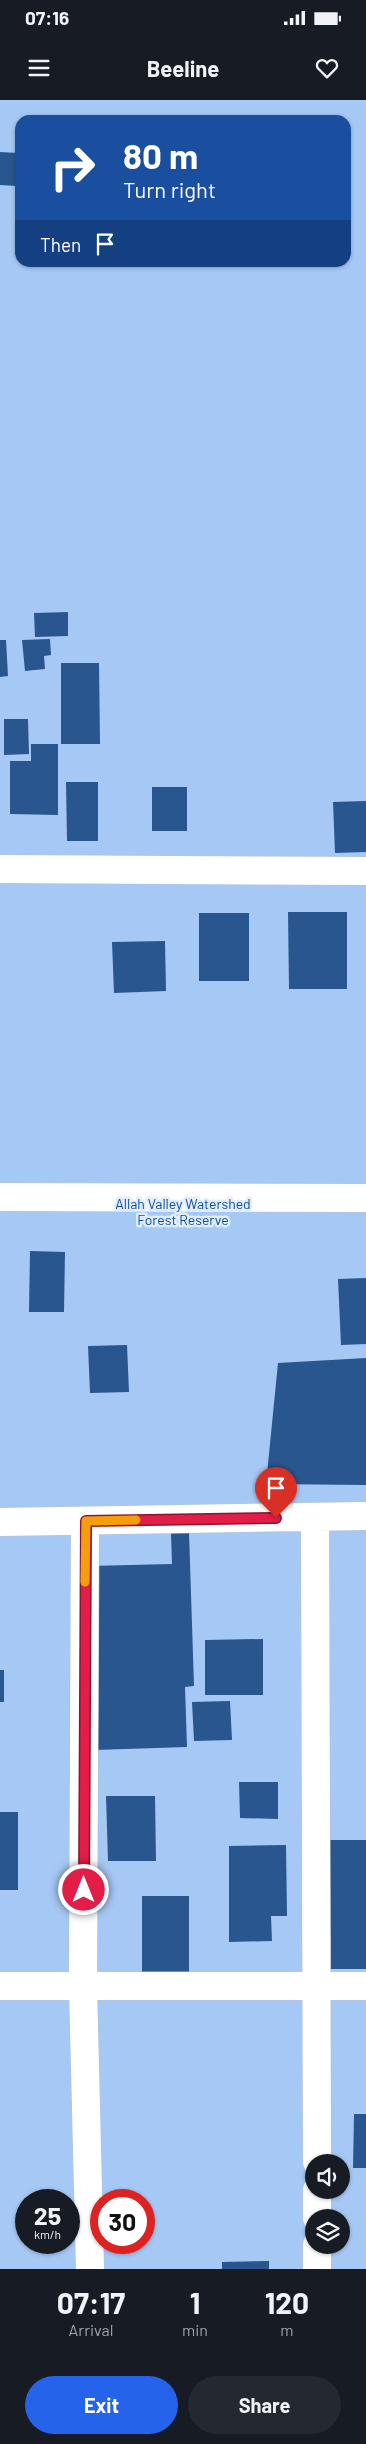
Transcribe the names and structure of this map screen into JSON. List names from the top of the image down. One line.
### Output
{"parks":["Allah Valley Watershed Forest Reserve"],"page":{"status":"07:16","header":"Beeline","turn":["80 m","Turn right"],"then":"Then","speed":"25 km/h","limit":"30","eta":["07:17","Arrival","1","min","120","m"],"buttons":["Exit","Share"]}}
